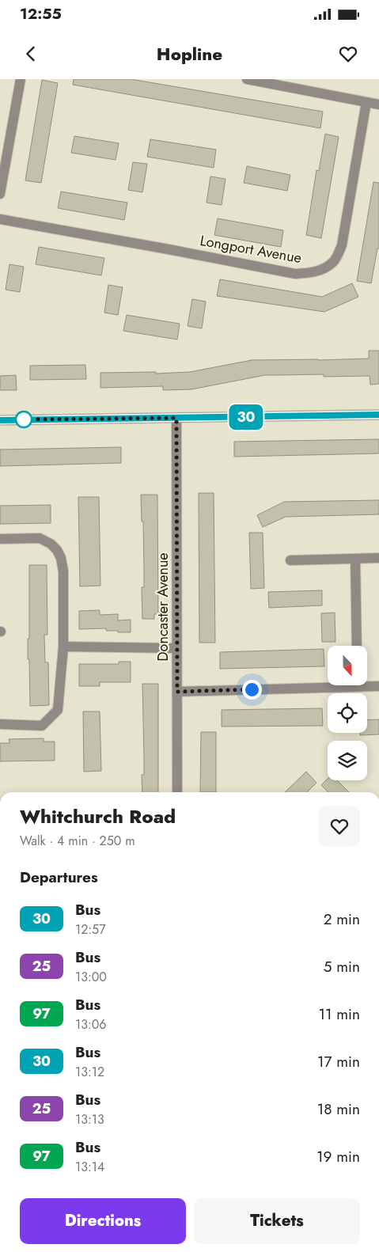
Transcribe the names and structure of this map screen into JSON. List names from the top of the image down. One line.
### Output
{"streets":{"street":["Longport Avenue","Doncaster Avenue"]},"lines":["bus line 30"],"north":"bottom","page":{"status":"12:55","header":"Hopline","on_map":"30","heading":[["Whitchurch Road","Walk · 4 min · 250 m"],"Departures"],"list":[{"mark":"30","name":"Bus","note":"12:57","value":"2 min"},{"mark":"25","name":"Bus","note":"13:00","value":"5 min"},{"mark":"97","name":"Bus","note":"13:06","value":"11 min"},{"mark":"30","name":"Bus","note":"13:12","value":"17 min"},{"mark":"25","name":"Bus","note":"13:13","value":"18 min"},{"mark":"97","name":"Bus","note":"13:14","value":"19 min"}],"buttons":["Directions","Tickets"]}}
